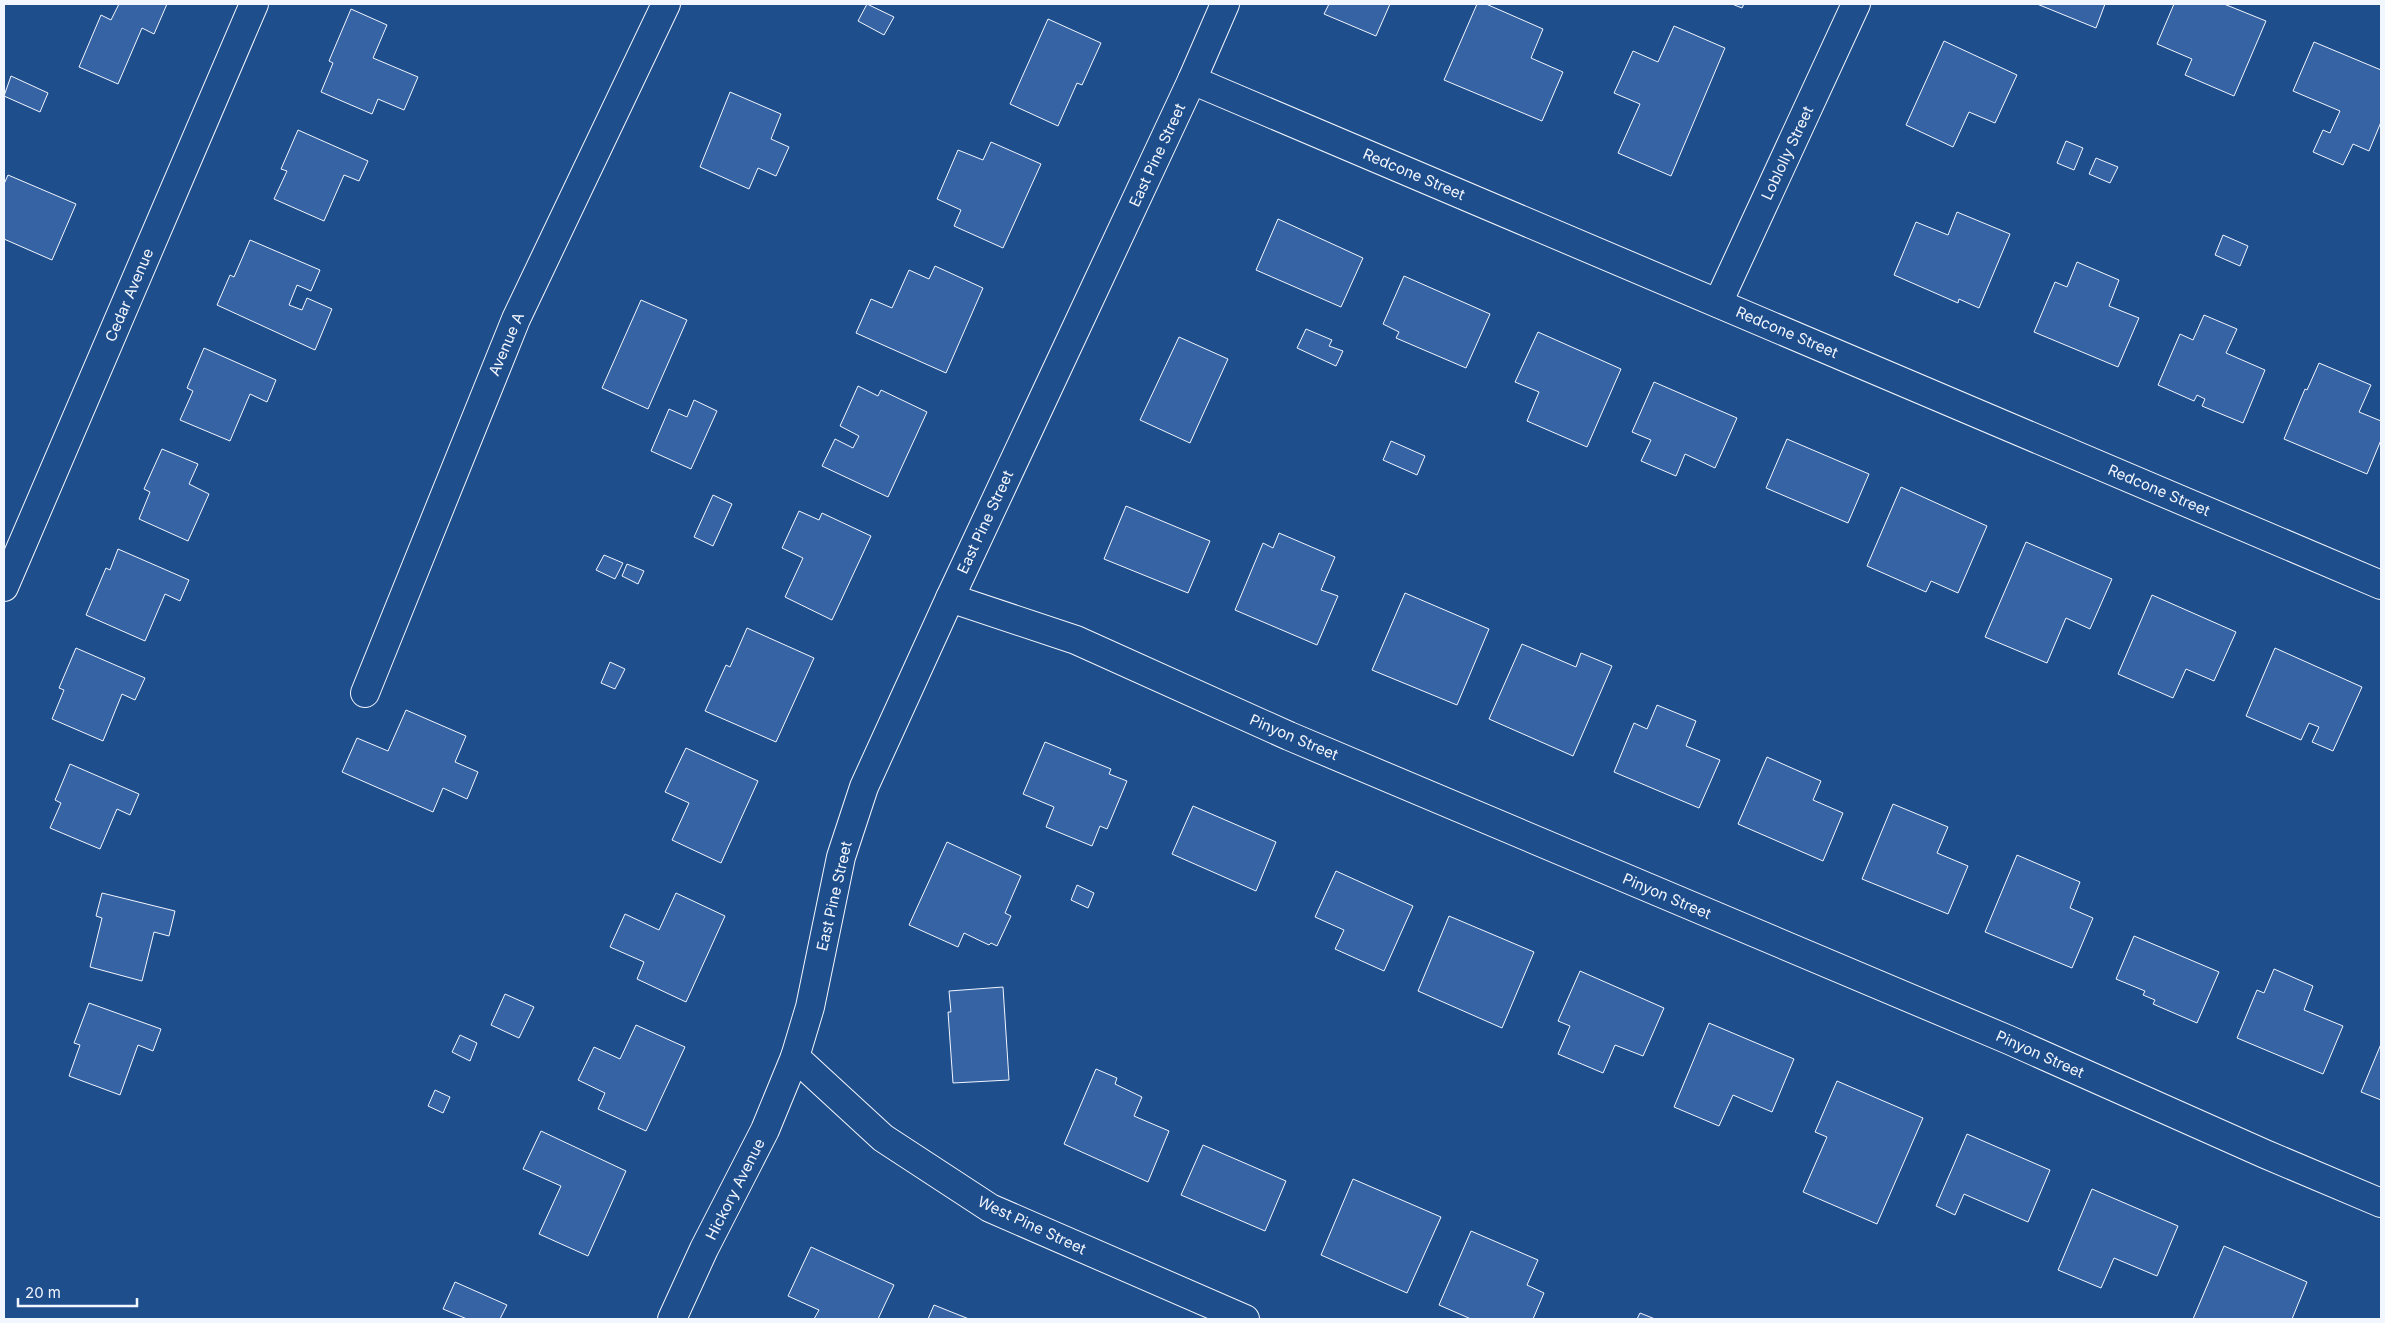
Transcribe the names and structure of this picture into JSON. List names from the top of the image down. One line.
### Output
{"streets":{"street":["Loblolly Street","East Pine Street","Redcone Street","Cedar Avenue","Avenue A","Pinyon Street","Hickory Avenue","West Pine Street"]},"crossings":[["Loblolly Street","Redcone Street"],["East Pine Street","Redcone Street"],["East Pine Street","Pinyon Street"],["East Pine Street","Hickory Avenue"],["East Pine Street","West Pine Street"],["Hickory Avenue","West Pine Street"]],"scale_bar":"20 m"}
